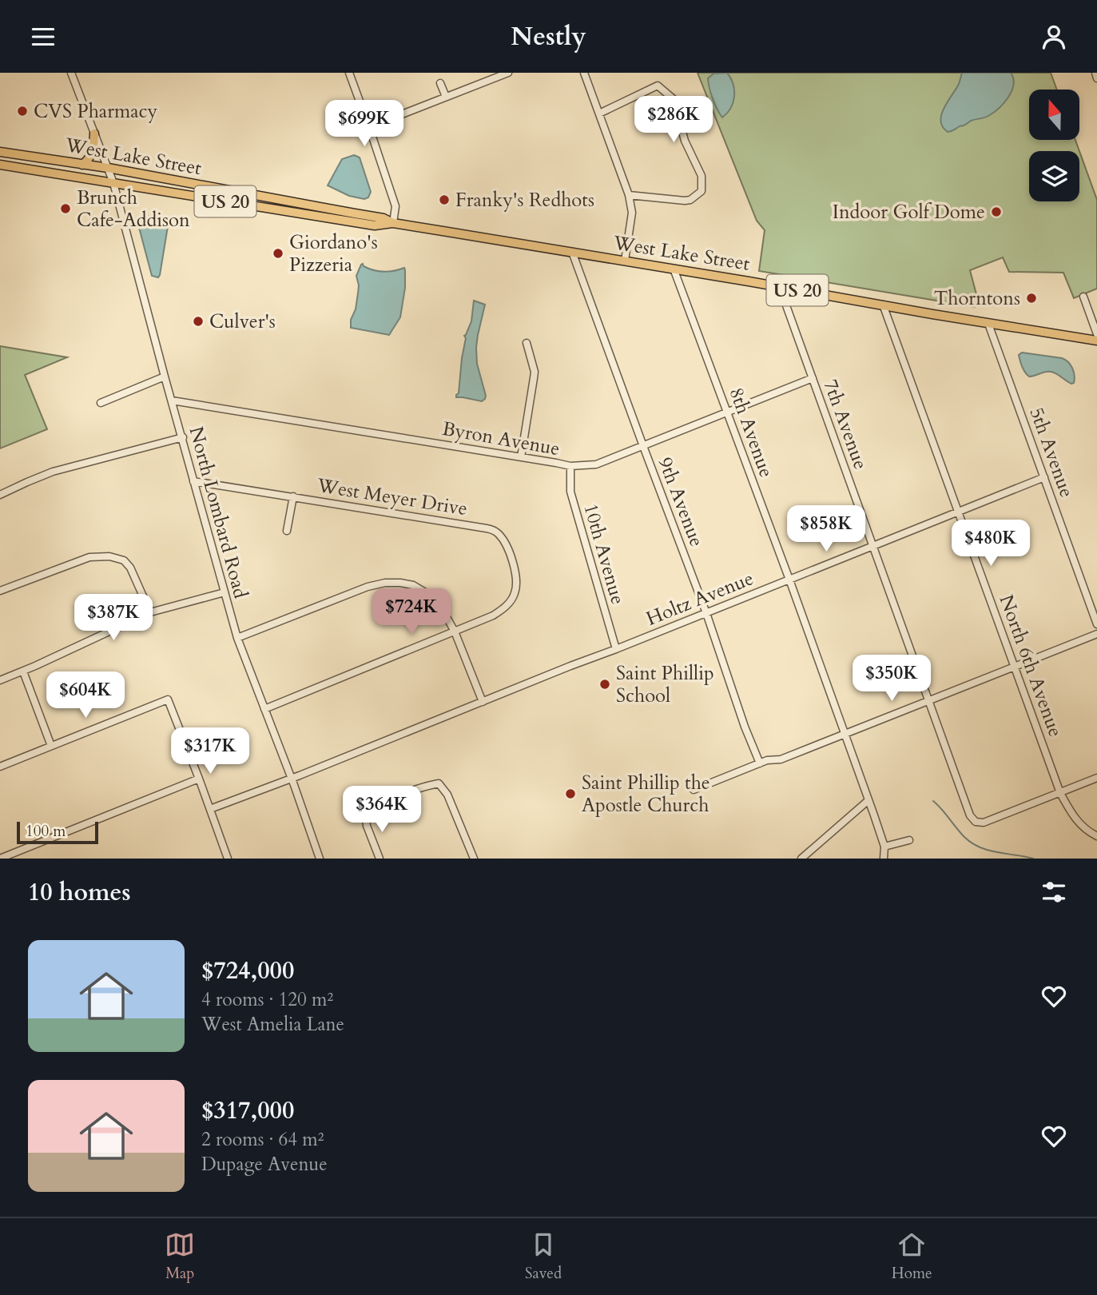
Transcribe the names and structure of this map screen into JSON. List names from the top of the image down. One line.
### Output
{"streets":{"main road":["West Lake Street","US 20"],"street":["7th Avenue","8th Avenue","Byron Avenue","5th Avenue","West Meyer Drive","9th Avenue","North Lombard Road","10th Avenue","Holtz Avenue","North 6th Avenue"]},"crossings":[["West Lake Street","7th Avenue"],["West Lake Street","8th Avenue"],["West Lake Street","5th Avenue"],["West Lake Street","9th Avenue"],["West Lake Street","North Lombard Road"],["West Lake Street","North 6th Avenue"],["7th Avenue","Byron Avenue"],["7th Avenue","Holtz Avenue"],["7th Avenue","North 6th Avenue"],["8th Avenue","Byron Avenue"],["8th Avenue","Holtz Avenue"],["Byron Avenue","9th Avenue"],["Byron Avenue","North Lombard Road"],["Byron Avenue","10th Avenue"],["5th Avenue","Holtz Avenue"],["West Meyer Drive","North Lombard Road"],["9th Avenue","Holtz Avenue"],["10th Avenue","Holtz Avenue"],["Holtz Avenue","North 6th Avenue"]],"places":["CVS Pharmacy","Franky's Redhots","Brunch Cafe-Addison","Indoor Golf Dome","Giordano's Pizzeria","Thorntons","Culver's","Saint Phillip School","Saint Phillip the Apostle Church"],"scale_bar":"100 m","north":"top","page":{"header":"Nestly","price":["$286K","$699K","$858K","$480K","$724K","$387K","$350K","$604K","$317K","$364K"],"scale":"100 m","heading":"10 homes","list":[{"name":"$724,000","note":"4 rooms · 120 m² · West Amelia Lane"},{"name":"$317,000","note":"2 rooms · 64 m² · Dupage Avenue"}],"tabs":["Map","Saved","Home"]}}
